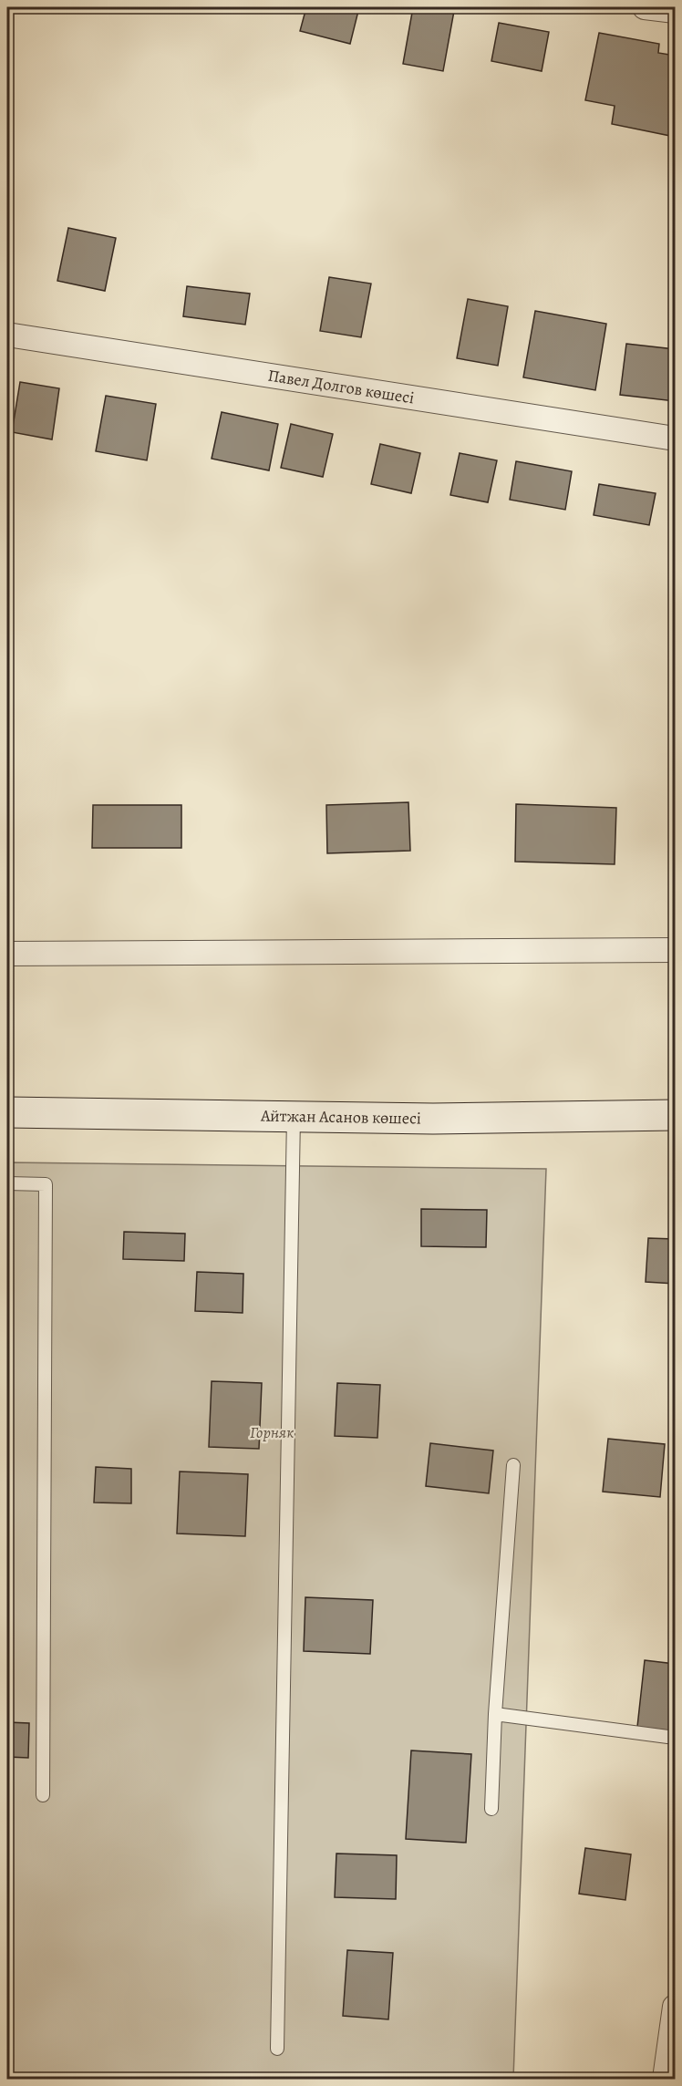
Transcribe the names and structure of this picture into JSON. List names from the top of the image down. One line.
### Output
{"streets":{"street":["Павел Долгов көшесі","Айтжан Асанов көшесі"]},"parks":["Горняк"]}
